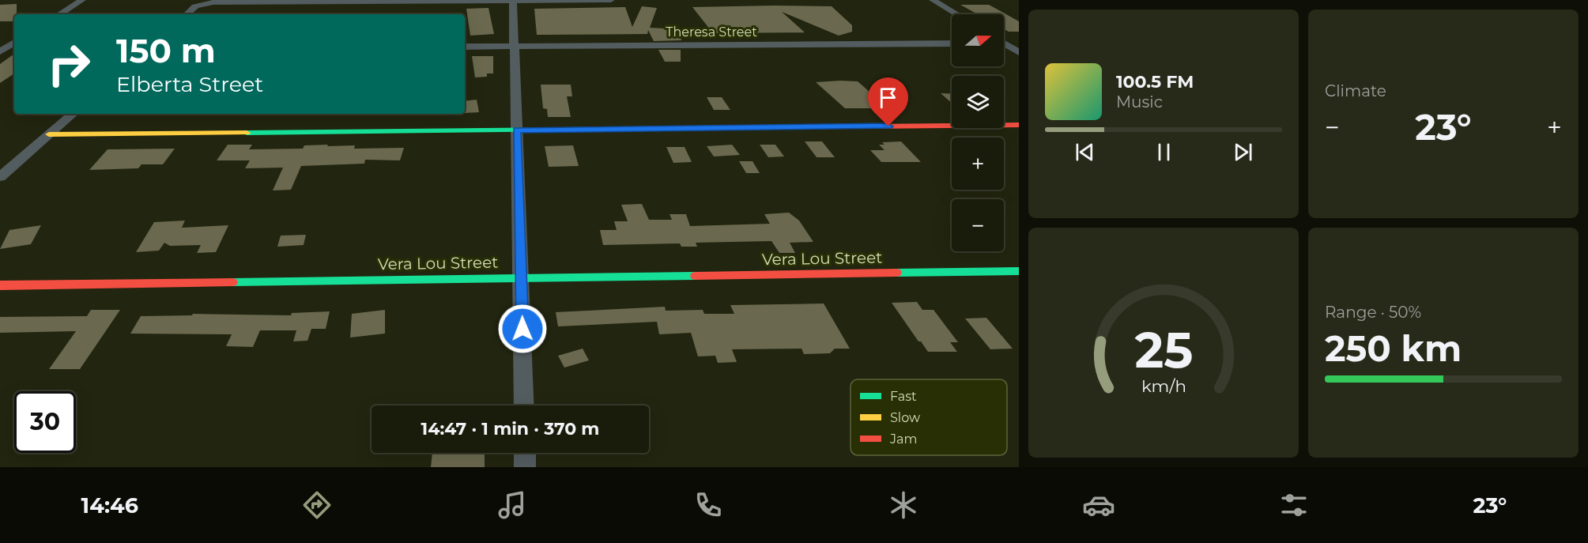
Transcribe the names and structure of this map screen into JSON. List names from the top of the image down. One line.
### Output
{"streets":{"street":["Theresa Street","Vera Lou Street"]},"legend":["Fast","Slow","Jam"],"north":"right","page":{"tile":["Climate",["Range · 50%","250 km"]],"map_buttons":["+","−"],"turn":["150 m","Elberta Street"],"song":["100.5 FM","Music"],"heat":["−","23°","+"],"limit":"30","trip":"14:47 · 1 min · 370 m","tabs":["14:46","23°"],"gauge":["25","km/h"]}}
